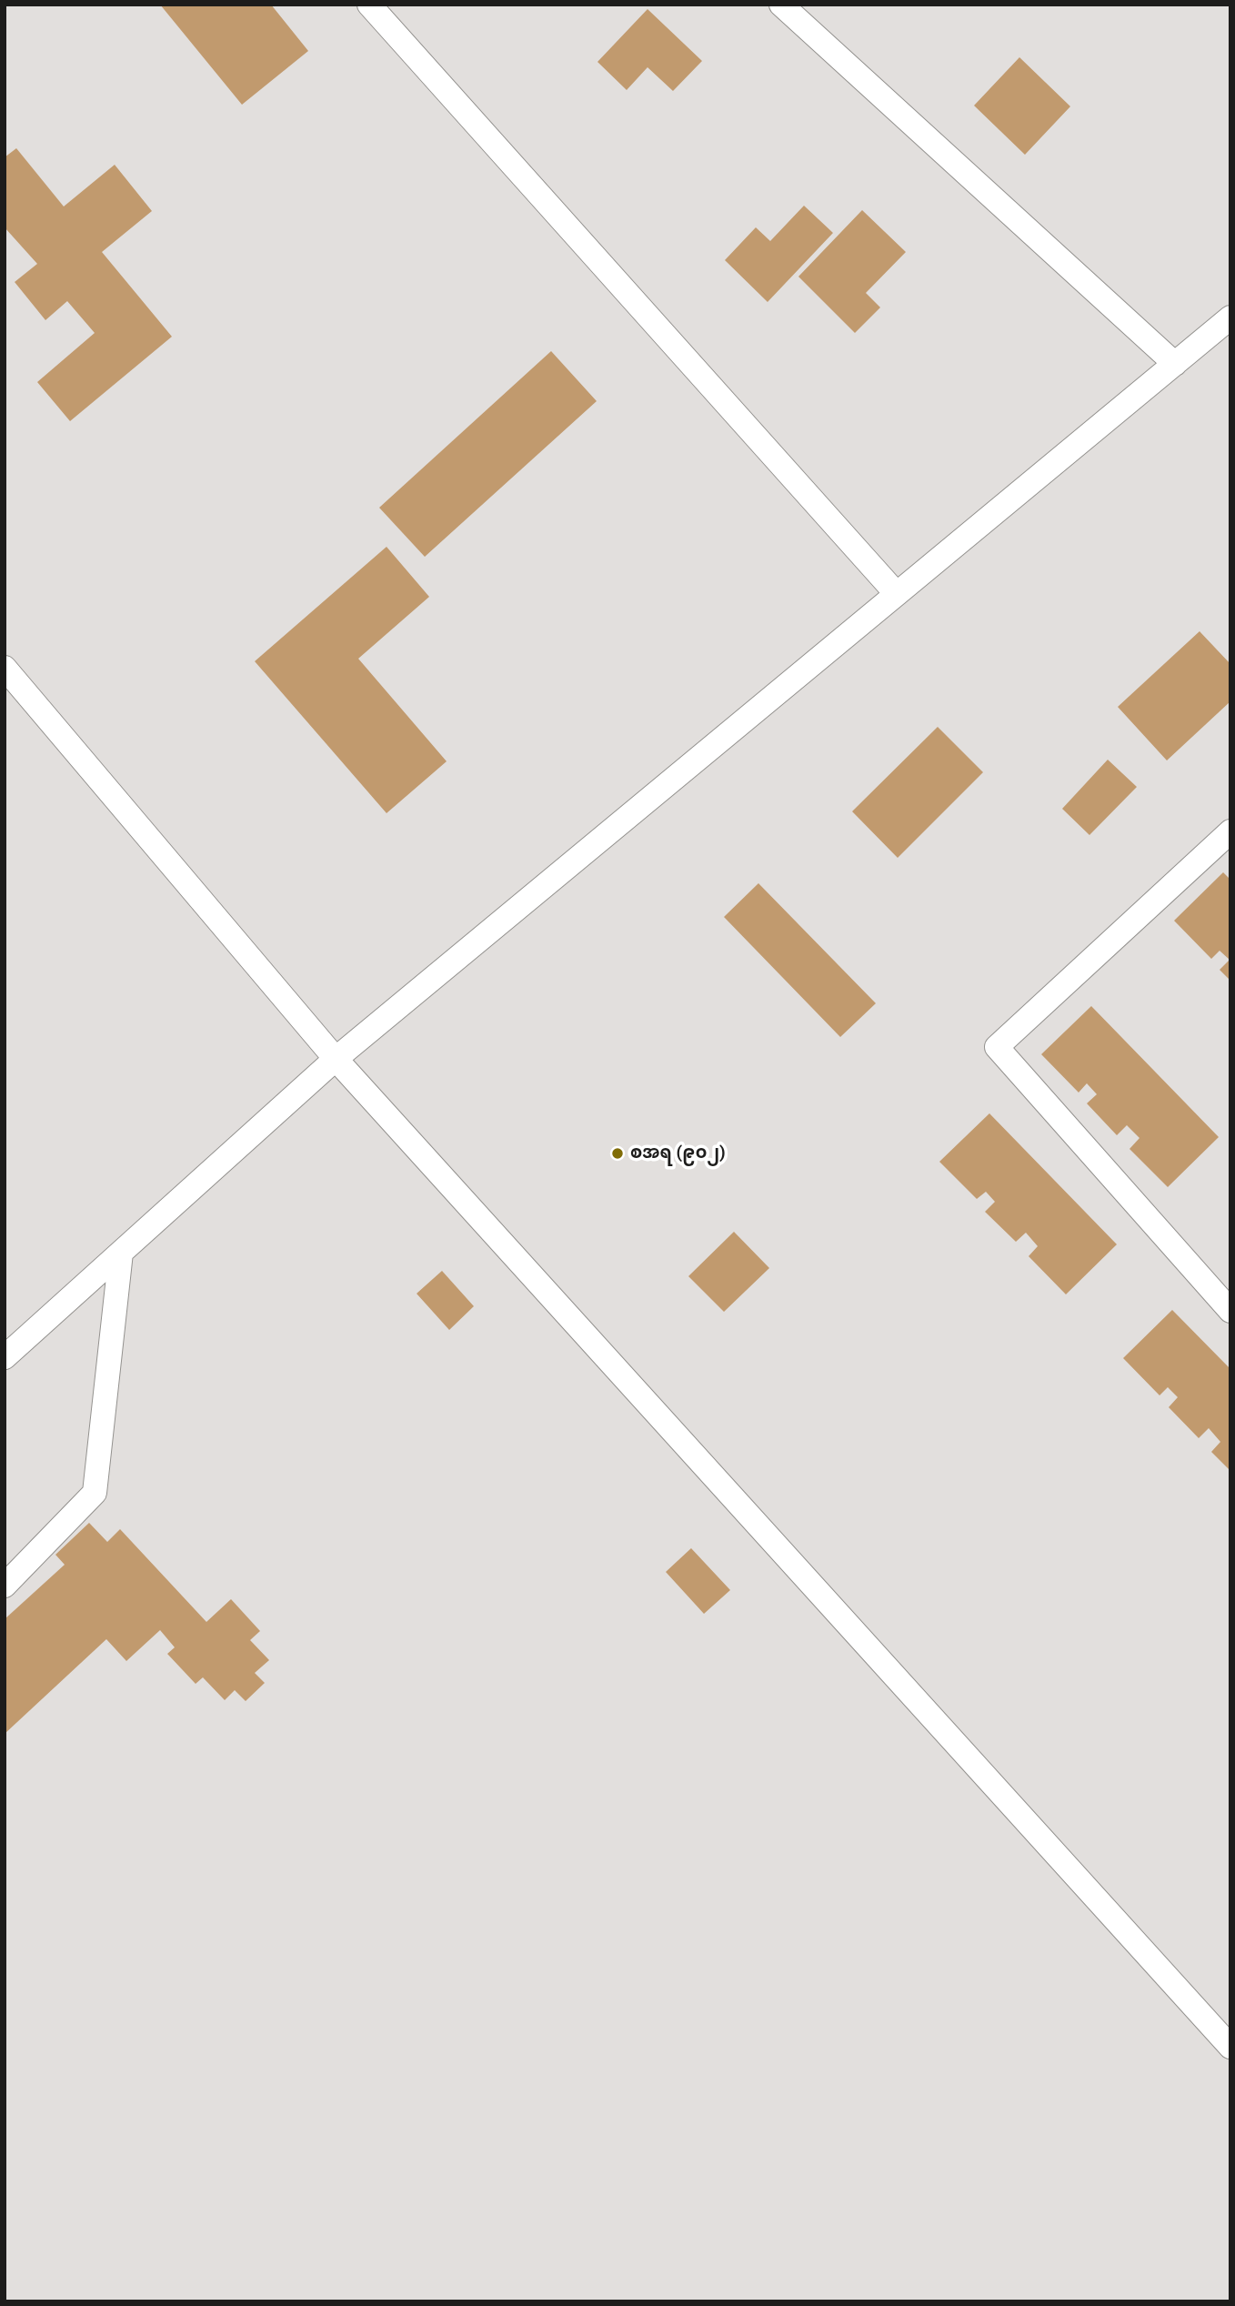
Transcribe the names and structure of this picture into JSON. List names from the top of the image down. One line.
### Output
{"places":["စအရ (၉၀၂)"]}
